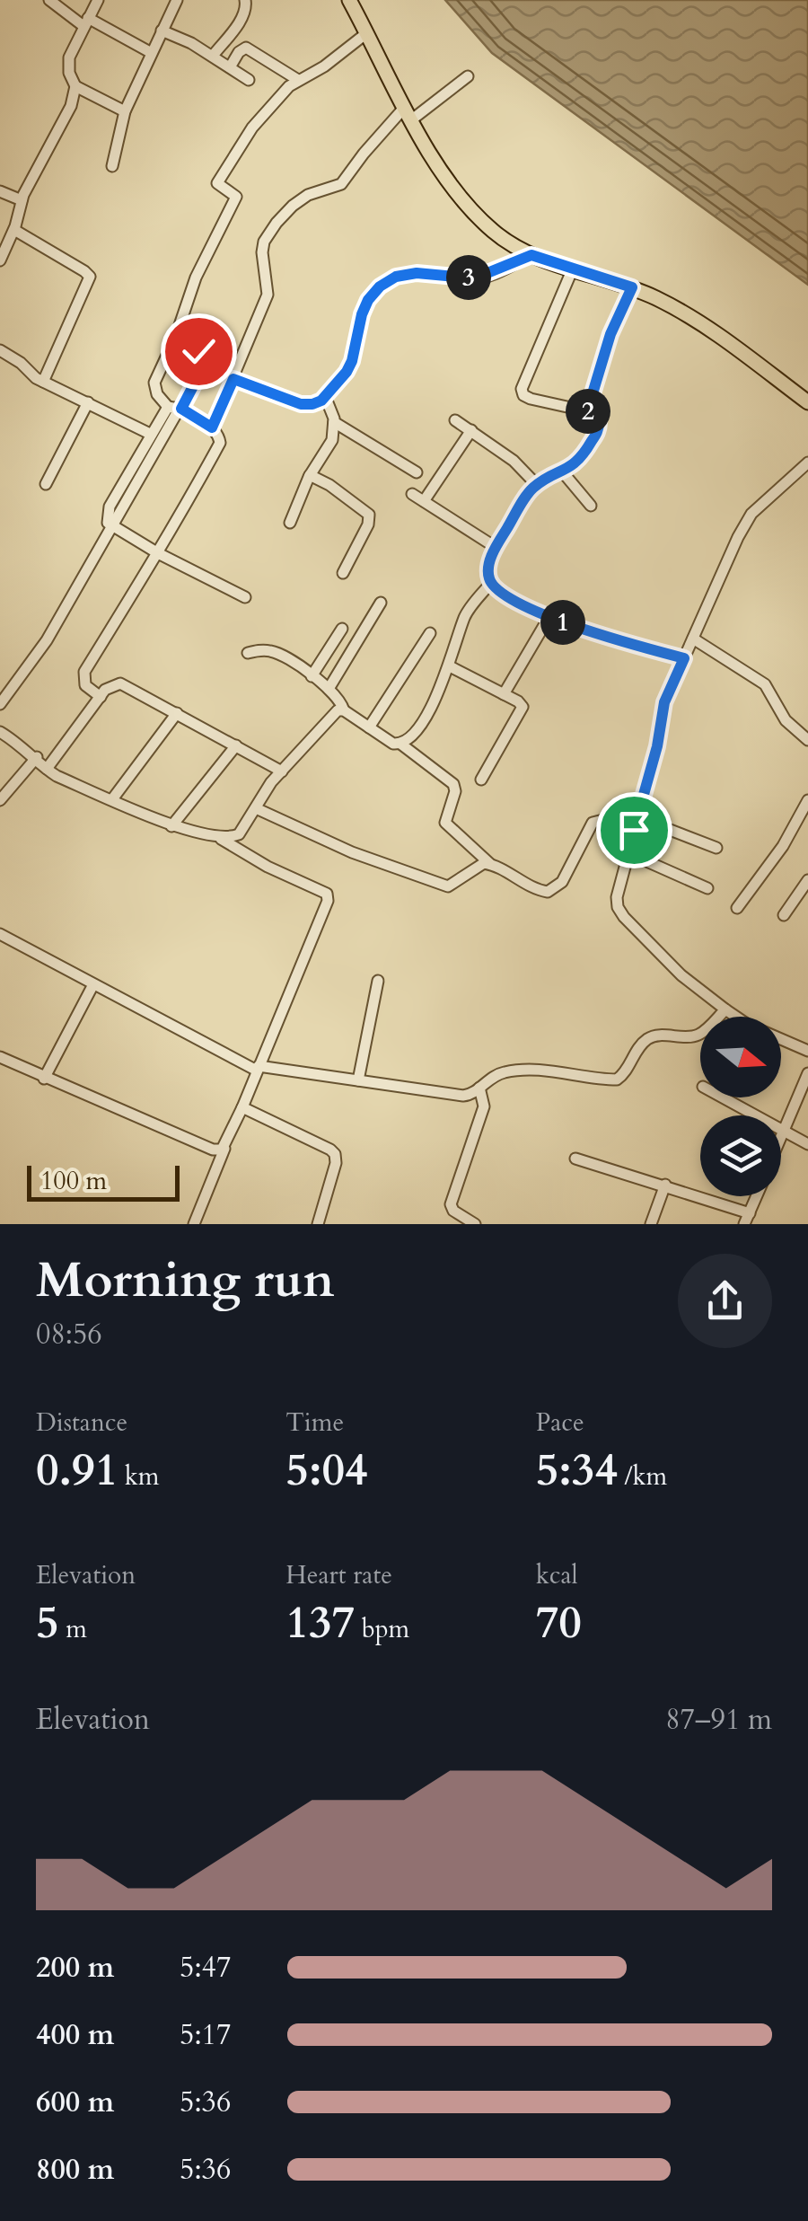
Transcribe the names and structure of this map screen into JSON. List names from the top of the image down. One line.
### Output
{"scale_bar":"100 m","north":"right","page":{"pins":["3","2","1"],"scale":"100 m","heading":["Morning run","08:56"],"stats":[["Distance","0.91 km"],["Time","5:04"],["Pace","5:34 /km"],["Elevation","5 m"],["Heart rate","137 bpm"],["kcal","70"]],"chart":["Elevation","87–91 m"],"list":[{"name":"200 m","note":"5:47"},{"name":"400 m","note":"5:17"},{"name":"600 m","note":"5:36"},{"name":"800 m","note":"5:36"}]}}
